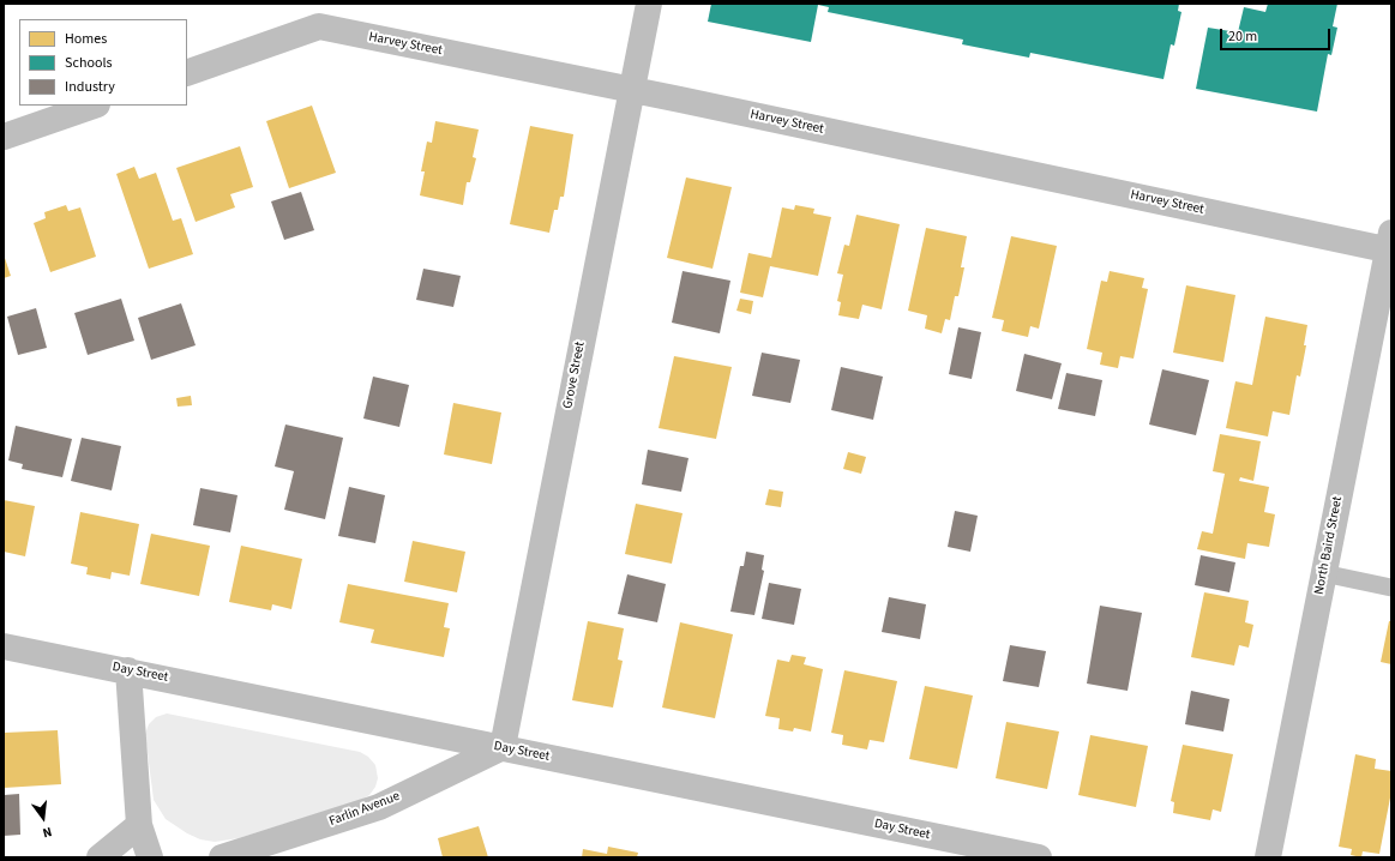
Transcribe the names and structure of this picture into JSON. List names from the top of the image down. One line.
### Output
{"streets":{"street":["Harvey Street","Grove Street","North Baird Street","Day Street","Farlin Avenue"]},"crossings":[["Harvey Street","Grove Street"],["Harvey Street","North Baird Street"],["Grove Street","Day Street"],["Grove Street","Farlin Avenue"],["Day Street","Farlin Avenue"]],"legend":["Homes","Schools","Industry"],"scale_bar":"20 m","north":"bottom"}
